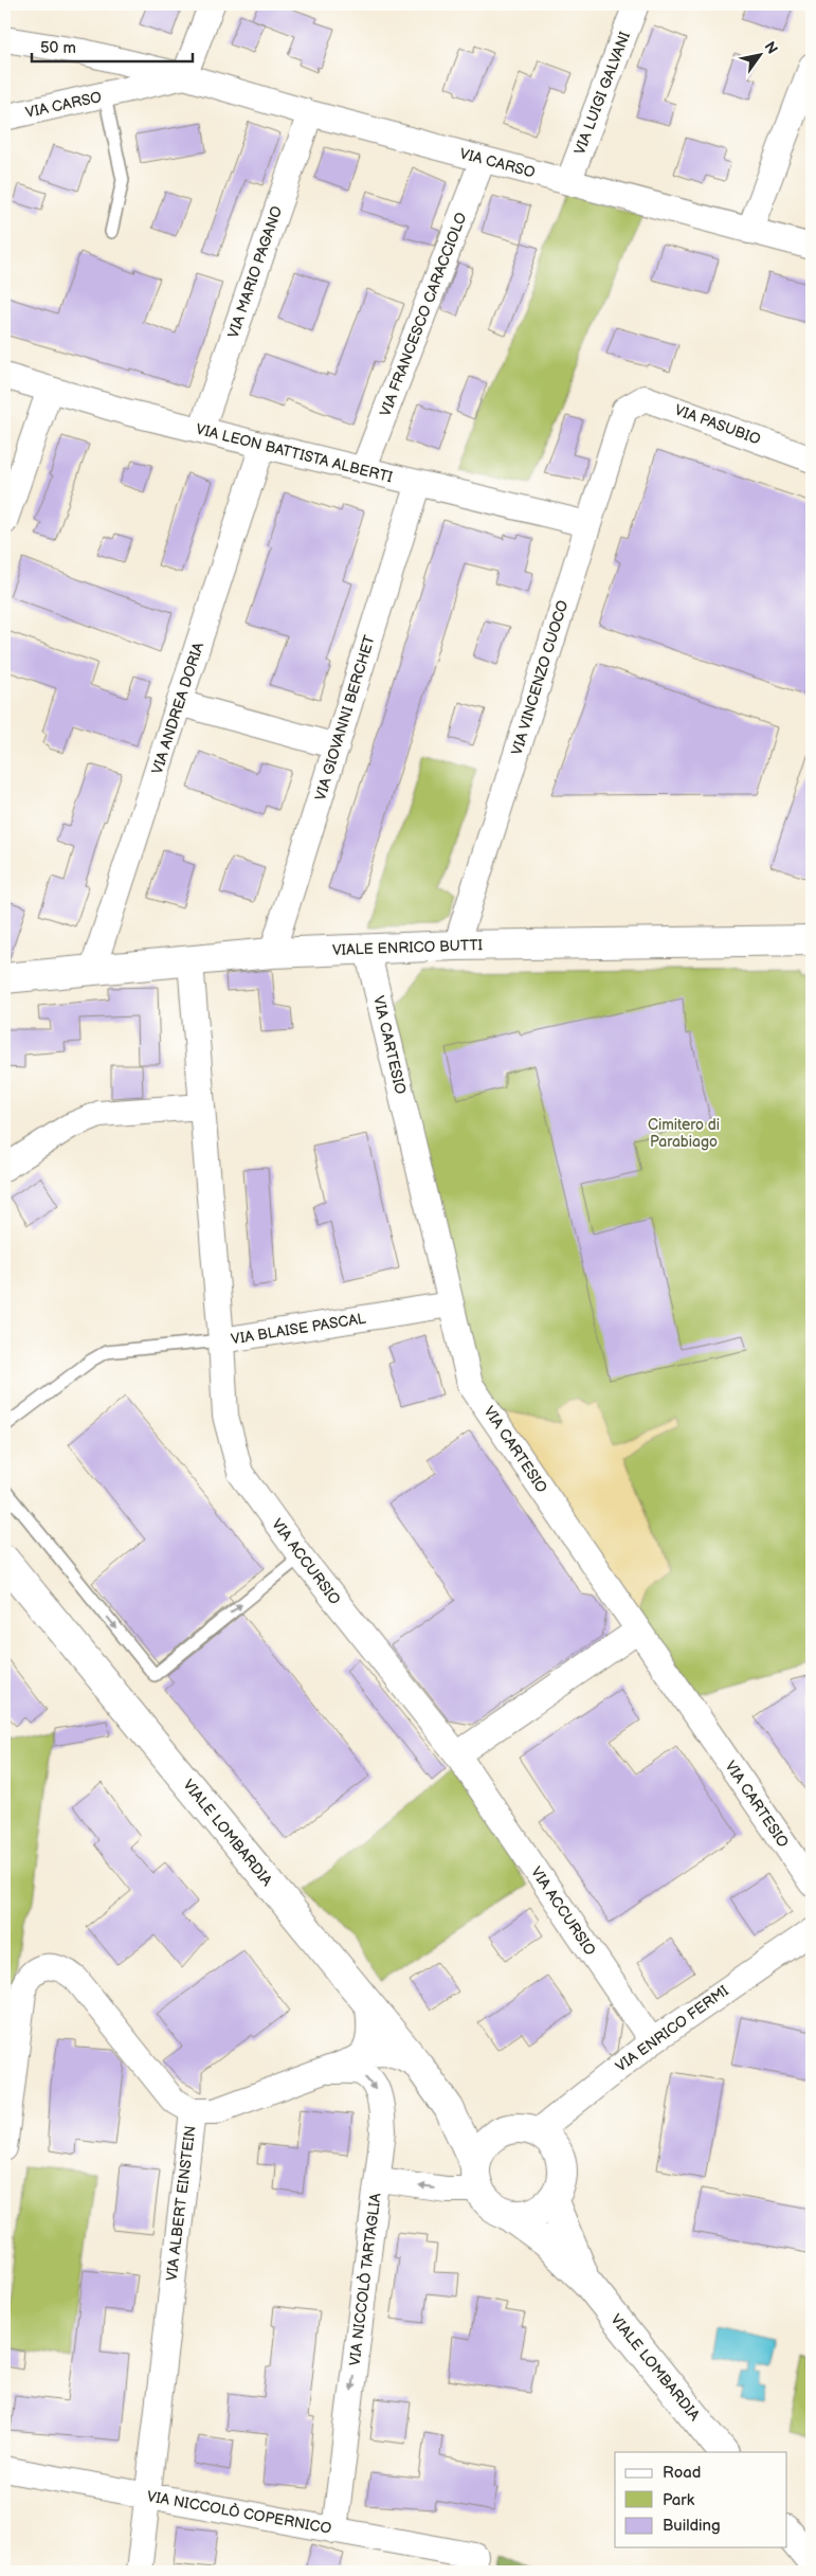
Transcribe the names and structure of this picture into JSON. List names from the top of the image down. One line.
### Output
{"streets":{"main road":["VIALE ENRICO BUTTI","VIALE LOMBARDIA"],"street":["VIA LUIGI GALVANI","VIA CARSO","VIA MARIO PAGANO","VIA FRANCESCO CARACCIOLO","VIA PASUBIO","VIA LEON BATTISTA ALBERTI","VIA VINCENZO CUOCO","VIA ANDREA DORIA","VIA GIOVANNI BERCHET","VIA CARTESIO","VIA BLAISE PASCAL","VIA ACCURSIO","VIA ENRICO FERMI","VIA ALBERT EINSTEIN","VIA NICCOLÒ TARTAGLIA","VIA NICCOLÒ COPERNICO"]},"crossings":[["VIA LUIGI GALVANI","VIA CARSO"],["VIA CARSO","VIA MARIO PAGANO"],["VIA CARSO","VIA FRANCESCO CARACCIOLO"],["VIA MARIO PAGANO","VIA LEON BATTISTA ALBERTI"],["VIA FRANCESCO CARACCIOLO","VIA LEON BATTISTA ALBERTI"],["VIA PASUBIO","VIA VINCENZO CUOCO"],["VIA LEON BATTISTA ALBERTI","VIA VINCENZO CUOCO"],["VIA LEON BATTISTA ALBERTI","VIA ANDREA DORIA"],["VIA LEON BATTISTA ALBERTI","VIA GIOVANNI BERCHET"],["VIA VINCENZO CUOCO","VIALE ENRICO BUTTI"],["VIA ANDREA DORIA","VIALE ENRICO BUTTI"],["VIA GIOVANNI BERCHET","VIALE ENRICO BUTTI"],["VIALE ENRICO BUTTI","VIA CARTESIO"],["VIALE ENRICO BUTTI","VIA BLAISE PASCAL"],["VIA CARTESIO","VIA BLAISE PASCAL"],["VIA BLAISE PASCAL","VIA ACCURSIO"],["VIA ACCURSIO","VIA ENRICO FERMI"],["VIALE LOMBARDIA","VIA ENRICO FERMI"],["VIA ALBERT EINSTEIN","VIA NICCOLÒ TARTAGLIA"],["VIA ALBERT EINSTEIN","VIA NICCOLÒ COPERNICO"],["VIA NICCOLÒ TARTAGLIA","VIA NICCOLÒ COPERNICO"]],"one_way":["VIA NICCOLÒ TARTAGLIA"],"parks":["Cimitero di Parabiago"],"legend":["Road","Park","Building"],"scale_bar":"50 m","north":"top right"}
